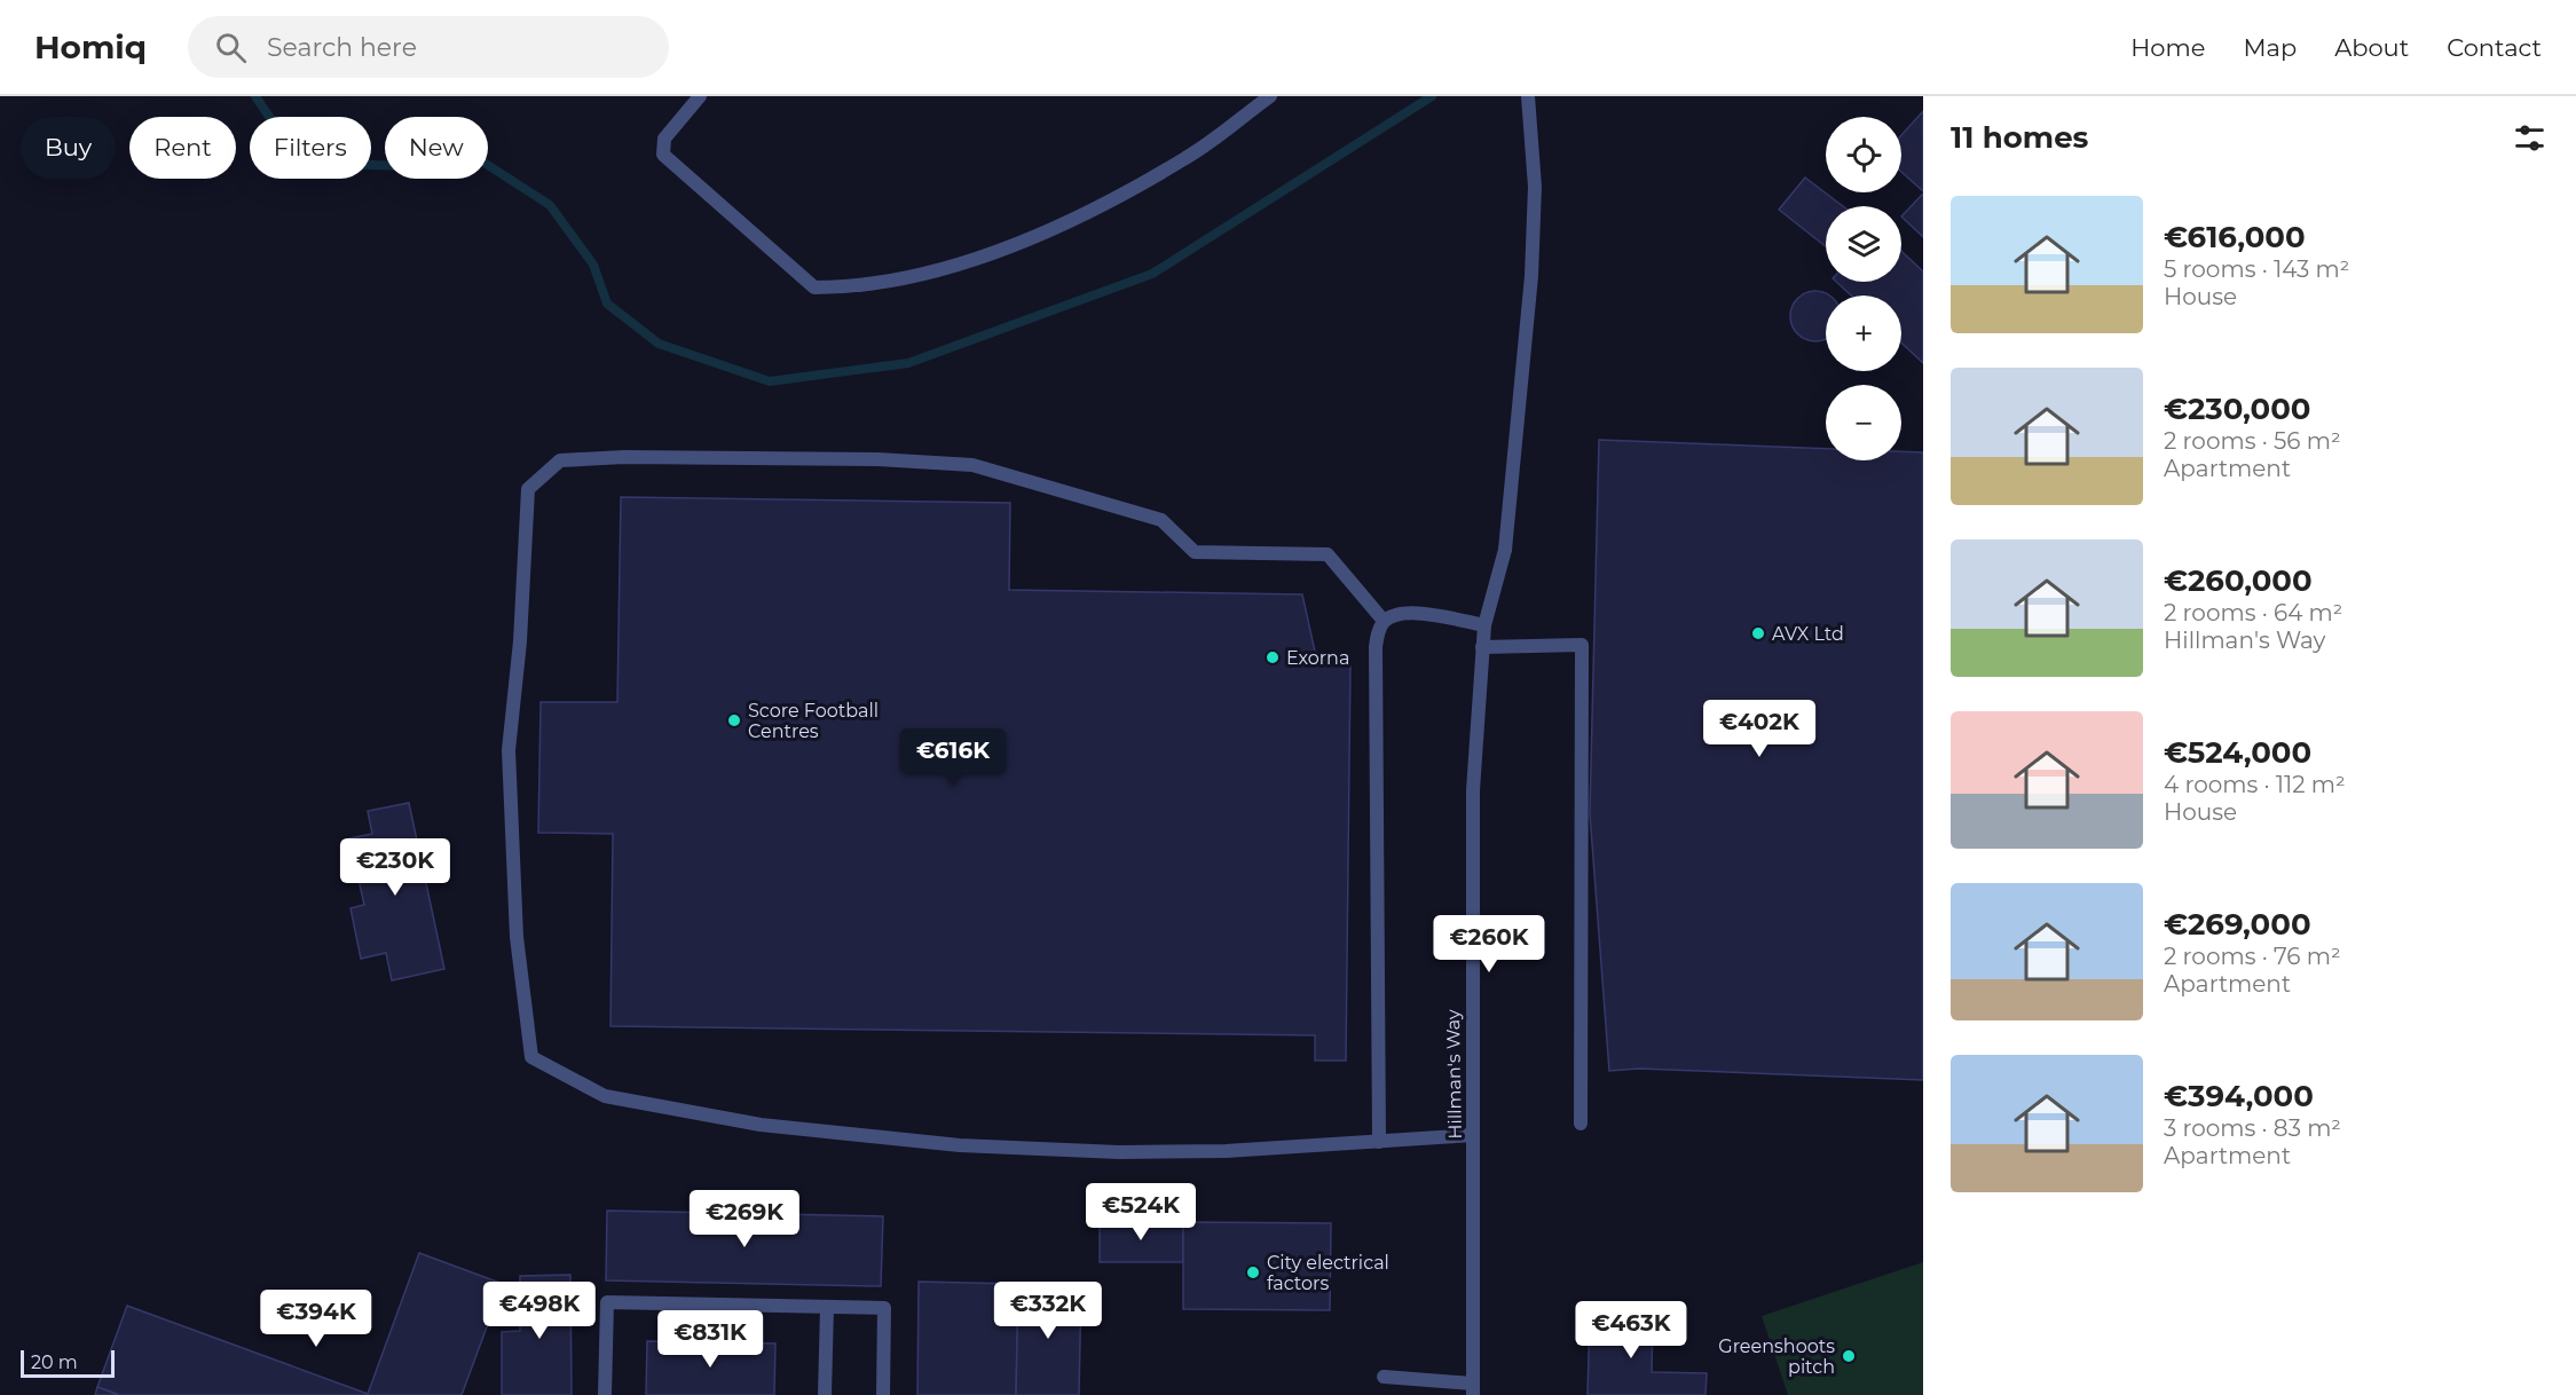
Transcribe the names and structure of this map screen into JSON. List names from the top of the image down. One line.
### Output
{"streets":{"street":["Hillman's Way"]},"places":["AVX Ltd","Exorna","Score Football Centres","City electrical factors","Greenshoots pitch"],"scale_bar":"20 m","page":{"header":"Homiq","search":"Search here","nav":["Home","Map","About","Contact"],"heading":"11 homes","map_buttons":["+","−"],"chip":["Buy","Rent","Filters","New"],"list":[{"name":"€616,000","note":"5 rooms · 143 m² · House"},{"name":"€230,000","note":"2 rooms · 56 m² · Apartment"},{"name":"€260,000","note":"2 rooms · 64 m² · Hillman's Way"},{"name":"€524,000","note":"4 rooms · 112 m² · House"},{"name":"€269,000","note":"2 rooms · 76 m² · Apartment"},{"name":"€394,000","note":"3 rooms · 83 m² · Apartment"}],"price":["€402K","€616K","€230K","€260K","€524K","€269K","€498K","€332K","€394K","€463K","€831K"],"scale":"20 m"}}
